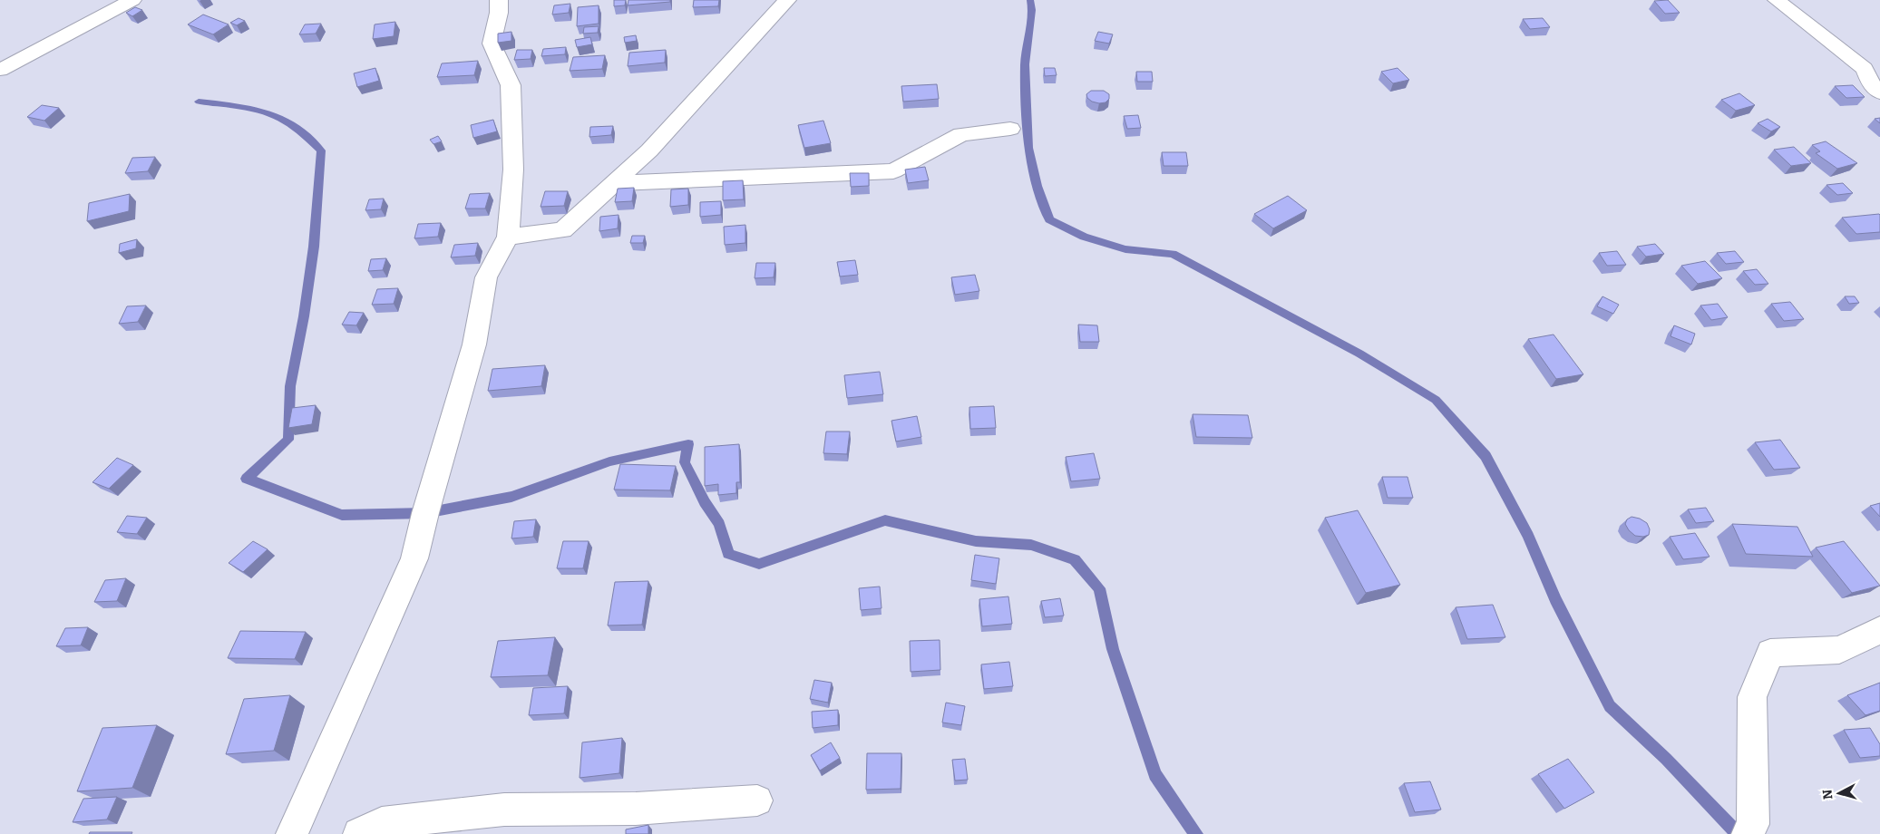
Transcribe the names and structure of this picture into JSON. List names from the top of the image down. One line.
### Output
{"north":"left"}
